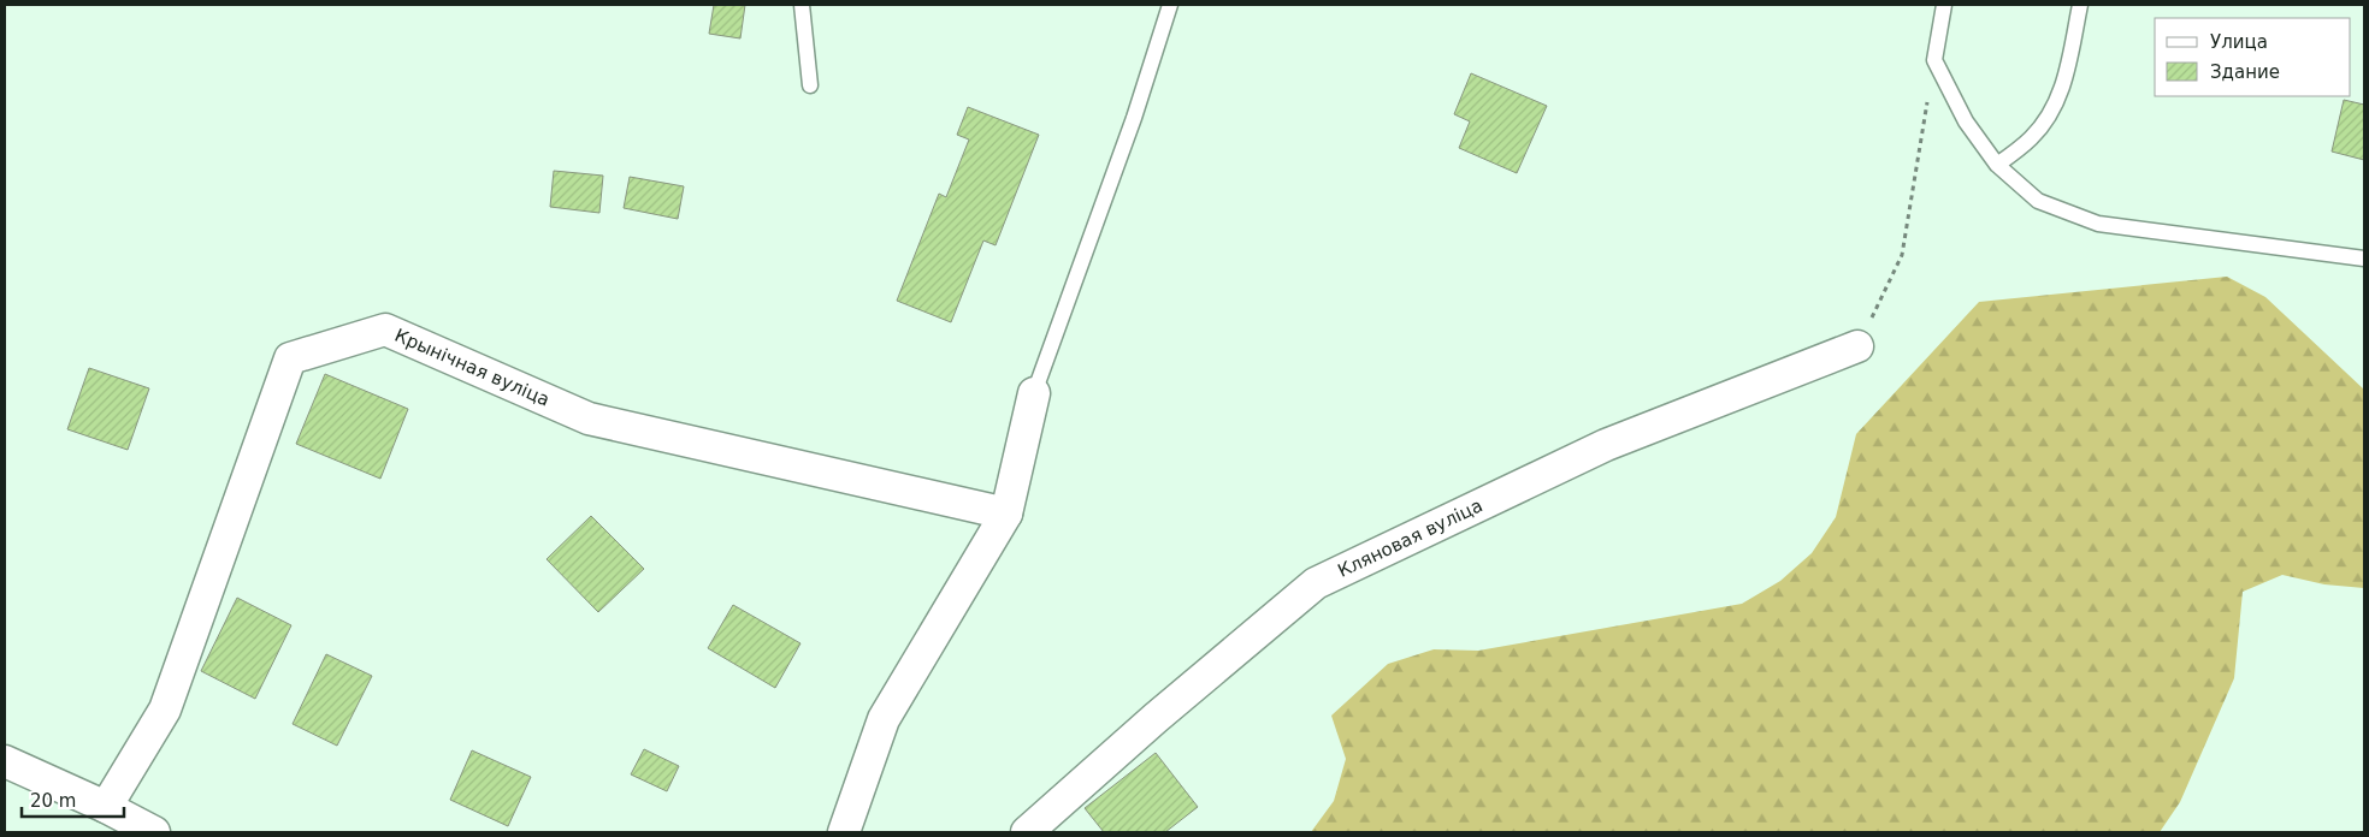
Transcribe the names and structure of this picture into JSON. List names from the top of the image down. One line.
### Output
{"streets":{"street":["Крынічная вуліца","Кляновая вуліца"]},"legend":["Улица","Здание"],"scale_bar":"20 m"}
